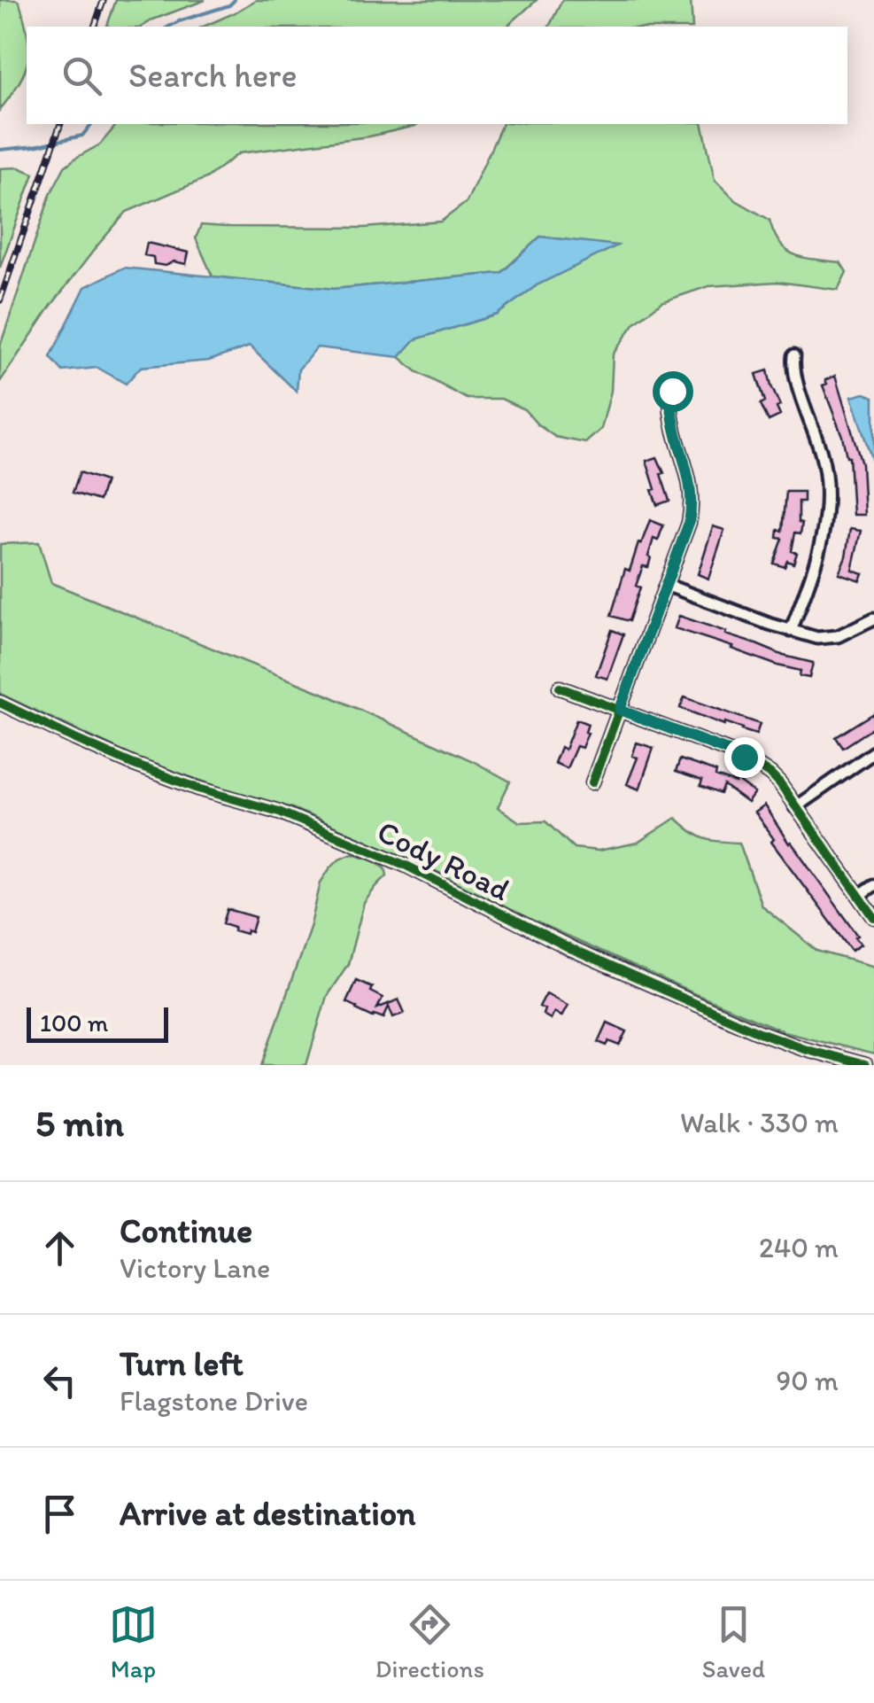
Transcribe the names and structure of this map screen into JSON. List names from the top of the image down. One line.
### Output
{"streets":{"street":["Cody Road"]},"scale_bar":"100 m","page":{"search":"Search here","scale":"100 m","heading":["5 min","Walk · 330 m"],"list":[["Continue","Victory Lane","240 m"],["Turn left","Flagstone Drive","90 m"],"Arrive at destination"],"nav":["Map","Directions","Saved"]}}
